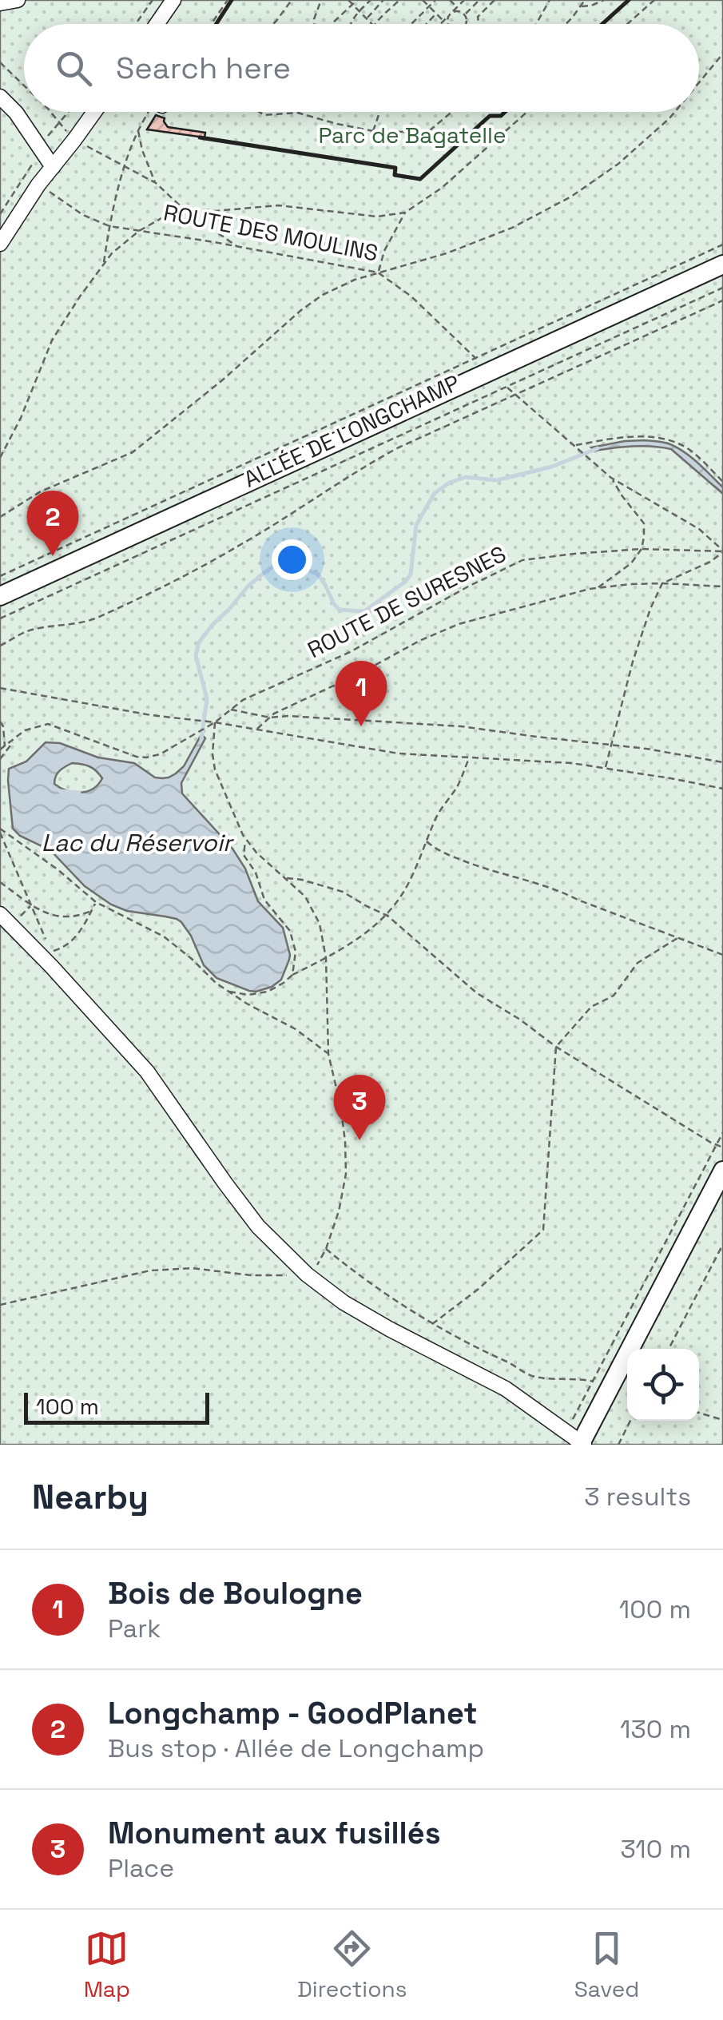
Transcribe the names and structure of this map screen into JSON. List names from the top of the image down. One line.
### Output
{"streets":{"main road":["ALLÉE DE LONGCHAMP"],"path":["ROUTE DES MOULINS","ROUTE DE SURESNES"]},"water":["Lac du Réservoir"],"parks":["Parc de Bagatelle"],"scale_bar":"100 m","page":{"search":"Search here","pins":["2","1","3"],"scale":"100 m","heading":["Nearby","3 results"],"list":[{"mark":"1","name":"Bois de Boulogne","note":"Park","value":"100 m"},{"mark":"2","name":"Longchamp - GoodPlanet","note":"Bus stop · Allée de Longchamp","value":"130 m"},{"mark":"3","name":"Monument aux fusillés","note":"Place","value":"310 m"}],"nav":["Map","Directions","Saved"]}}
